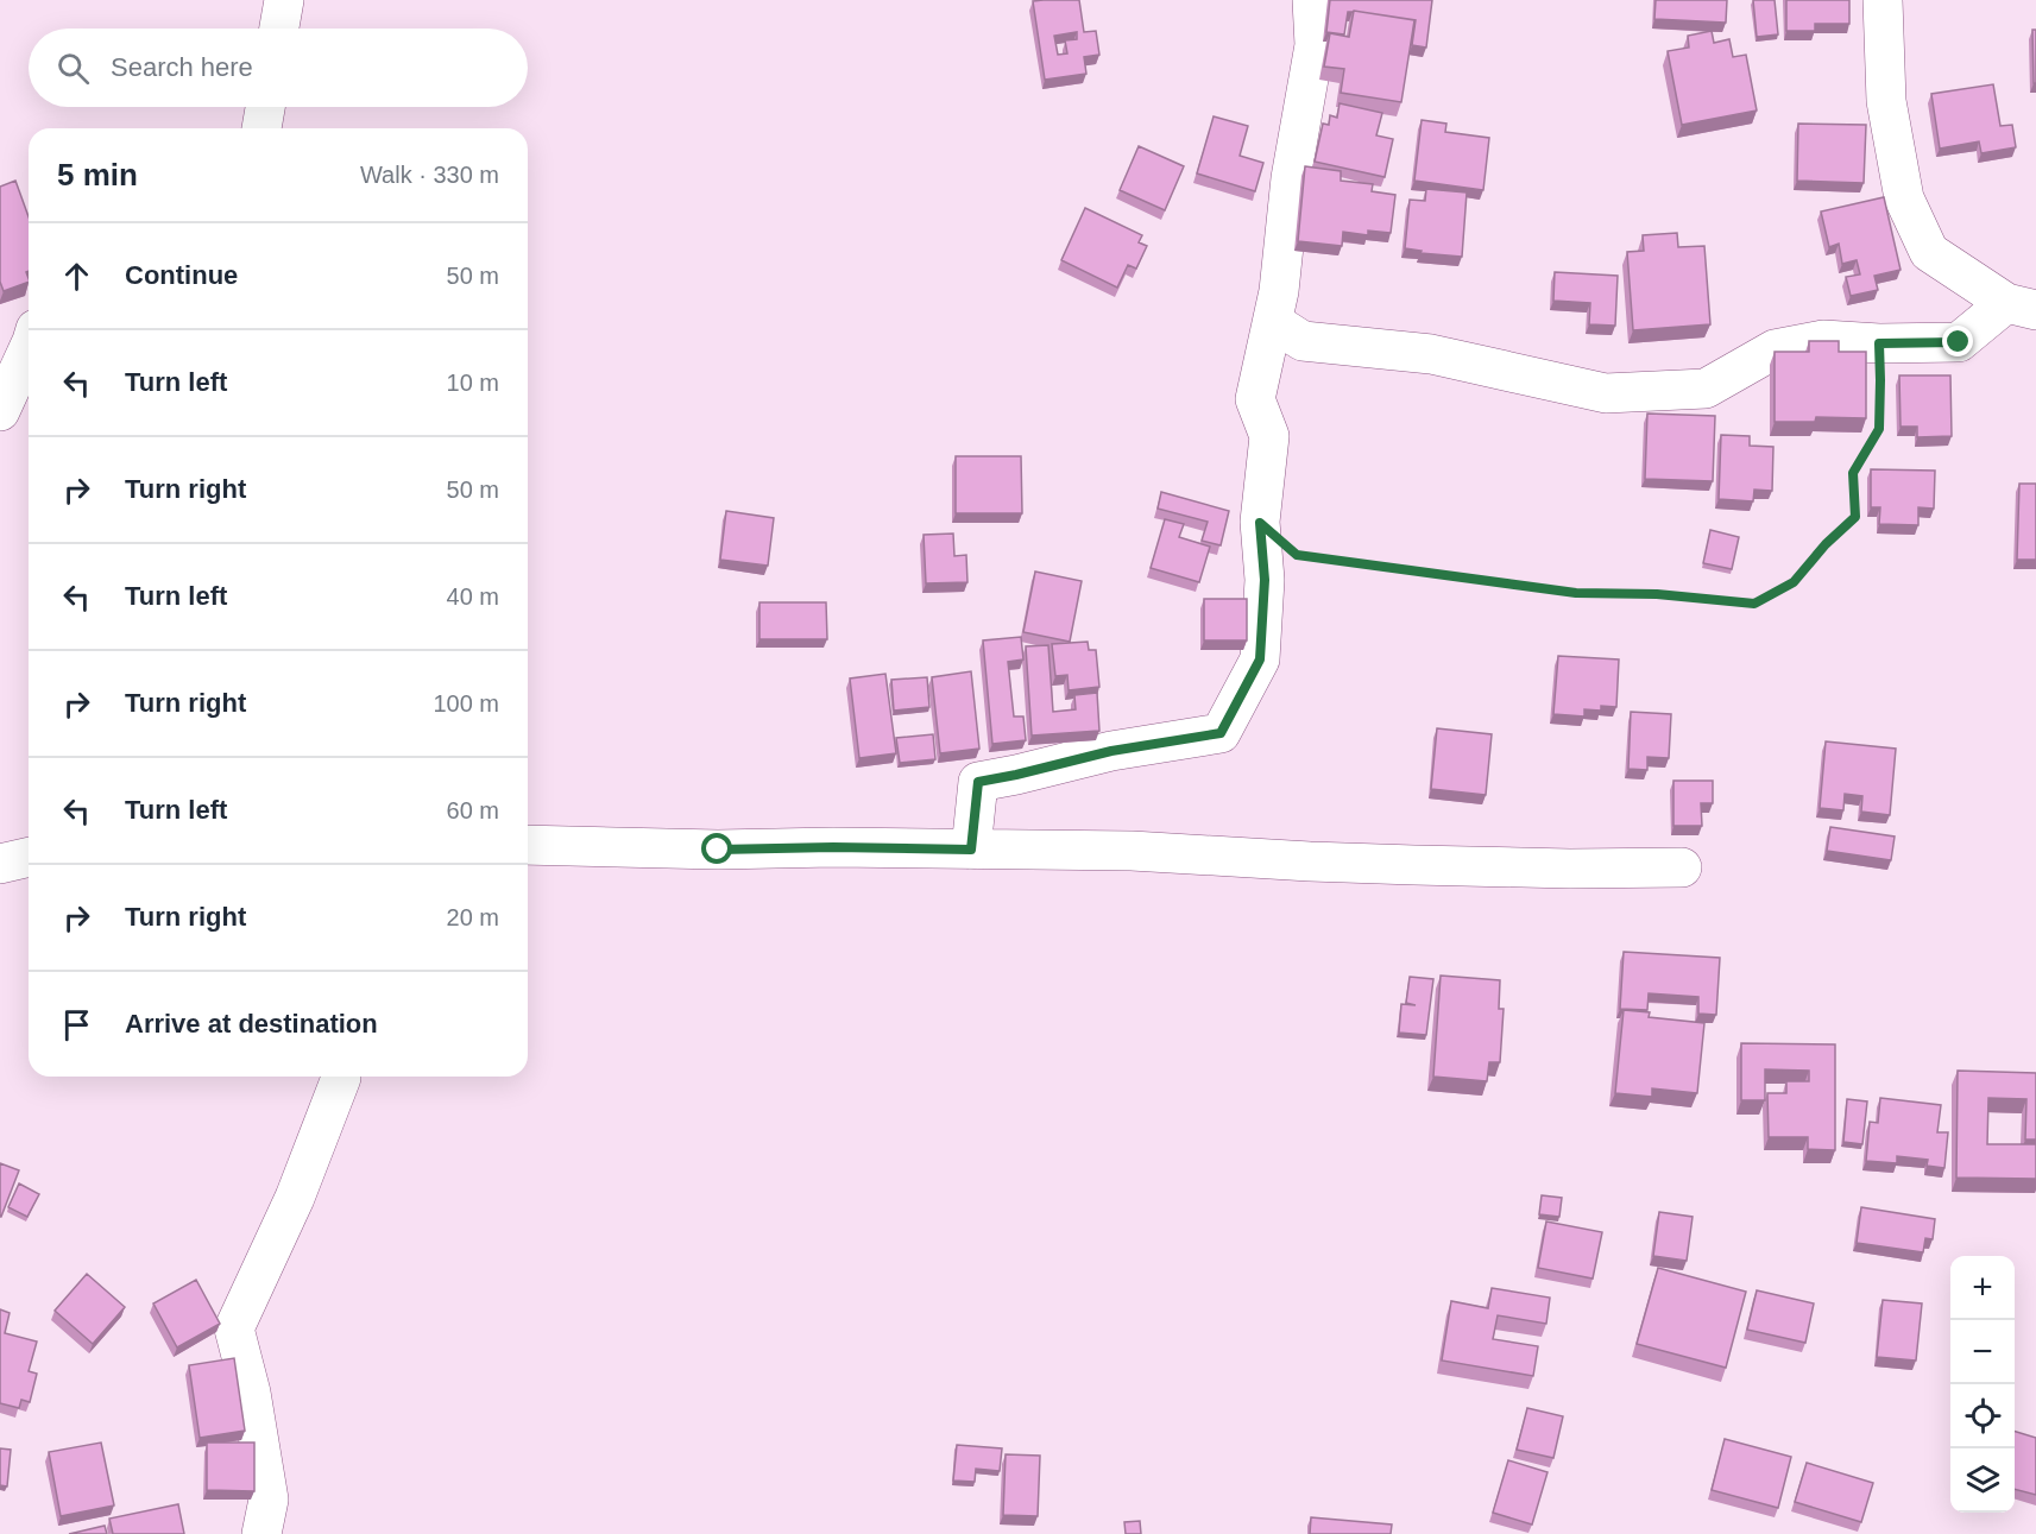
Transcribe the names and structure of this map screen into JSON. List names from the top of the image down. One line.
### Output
{"page":{"search":"Search here","heading":["5 min","Walk · 330 m"],"list":[["Continue","50 m"],["Turn left","10 m"],["Turn right","50 m"],["Turn left","40 m"],["Turn right","100 m"],["Turn left","60 m"],["Turn right","20 m"],"Arrive at destination"],"map_buttons":["+","−"]}}
